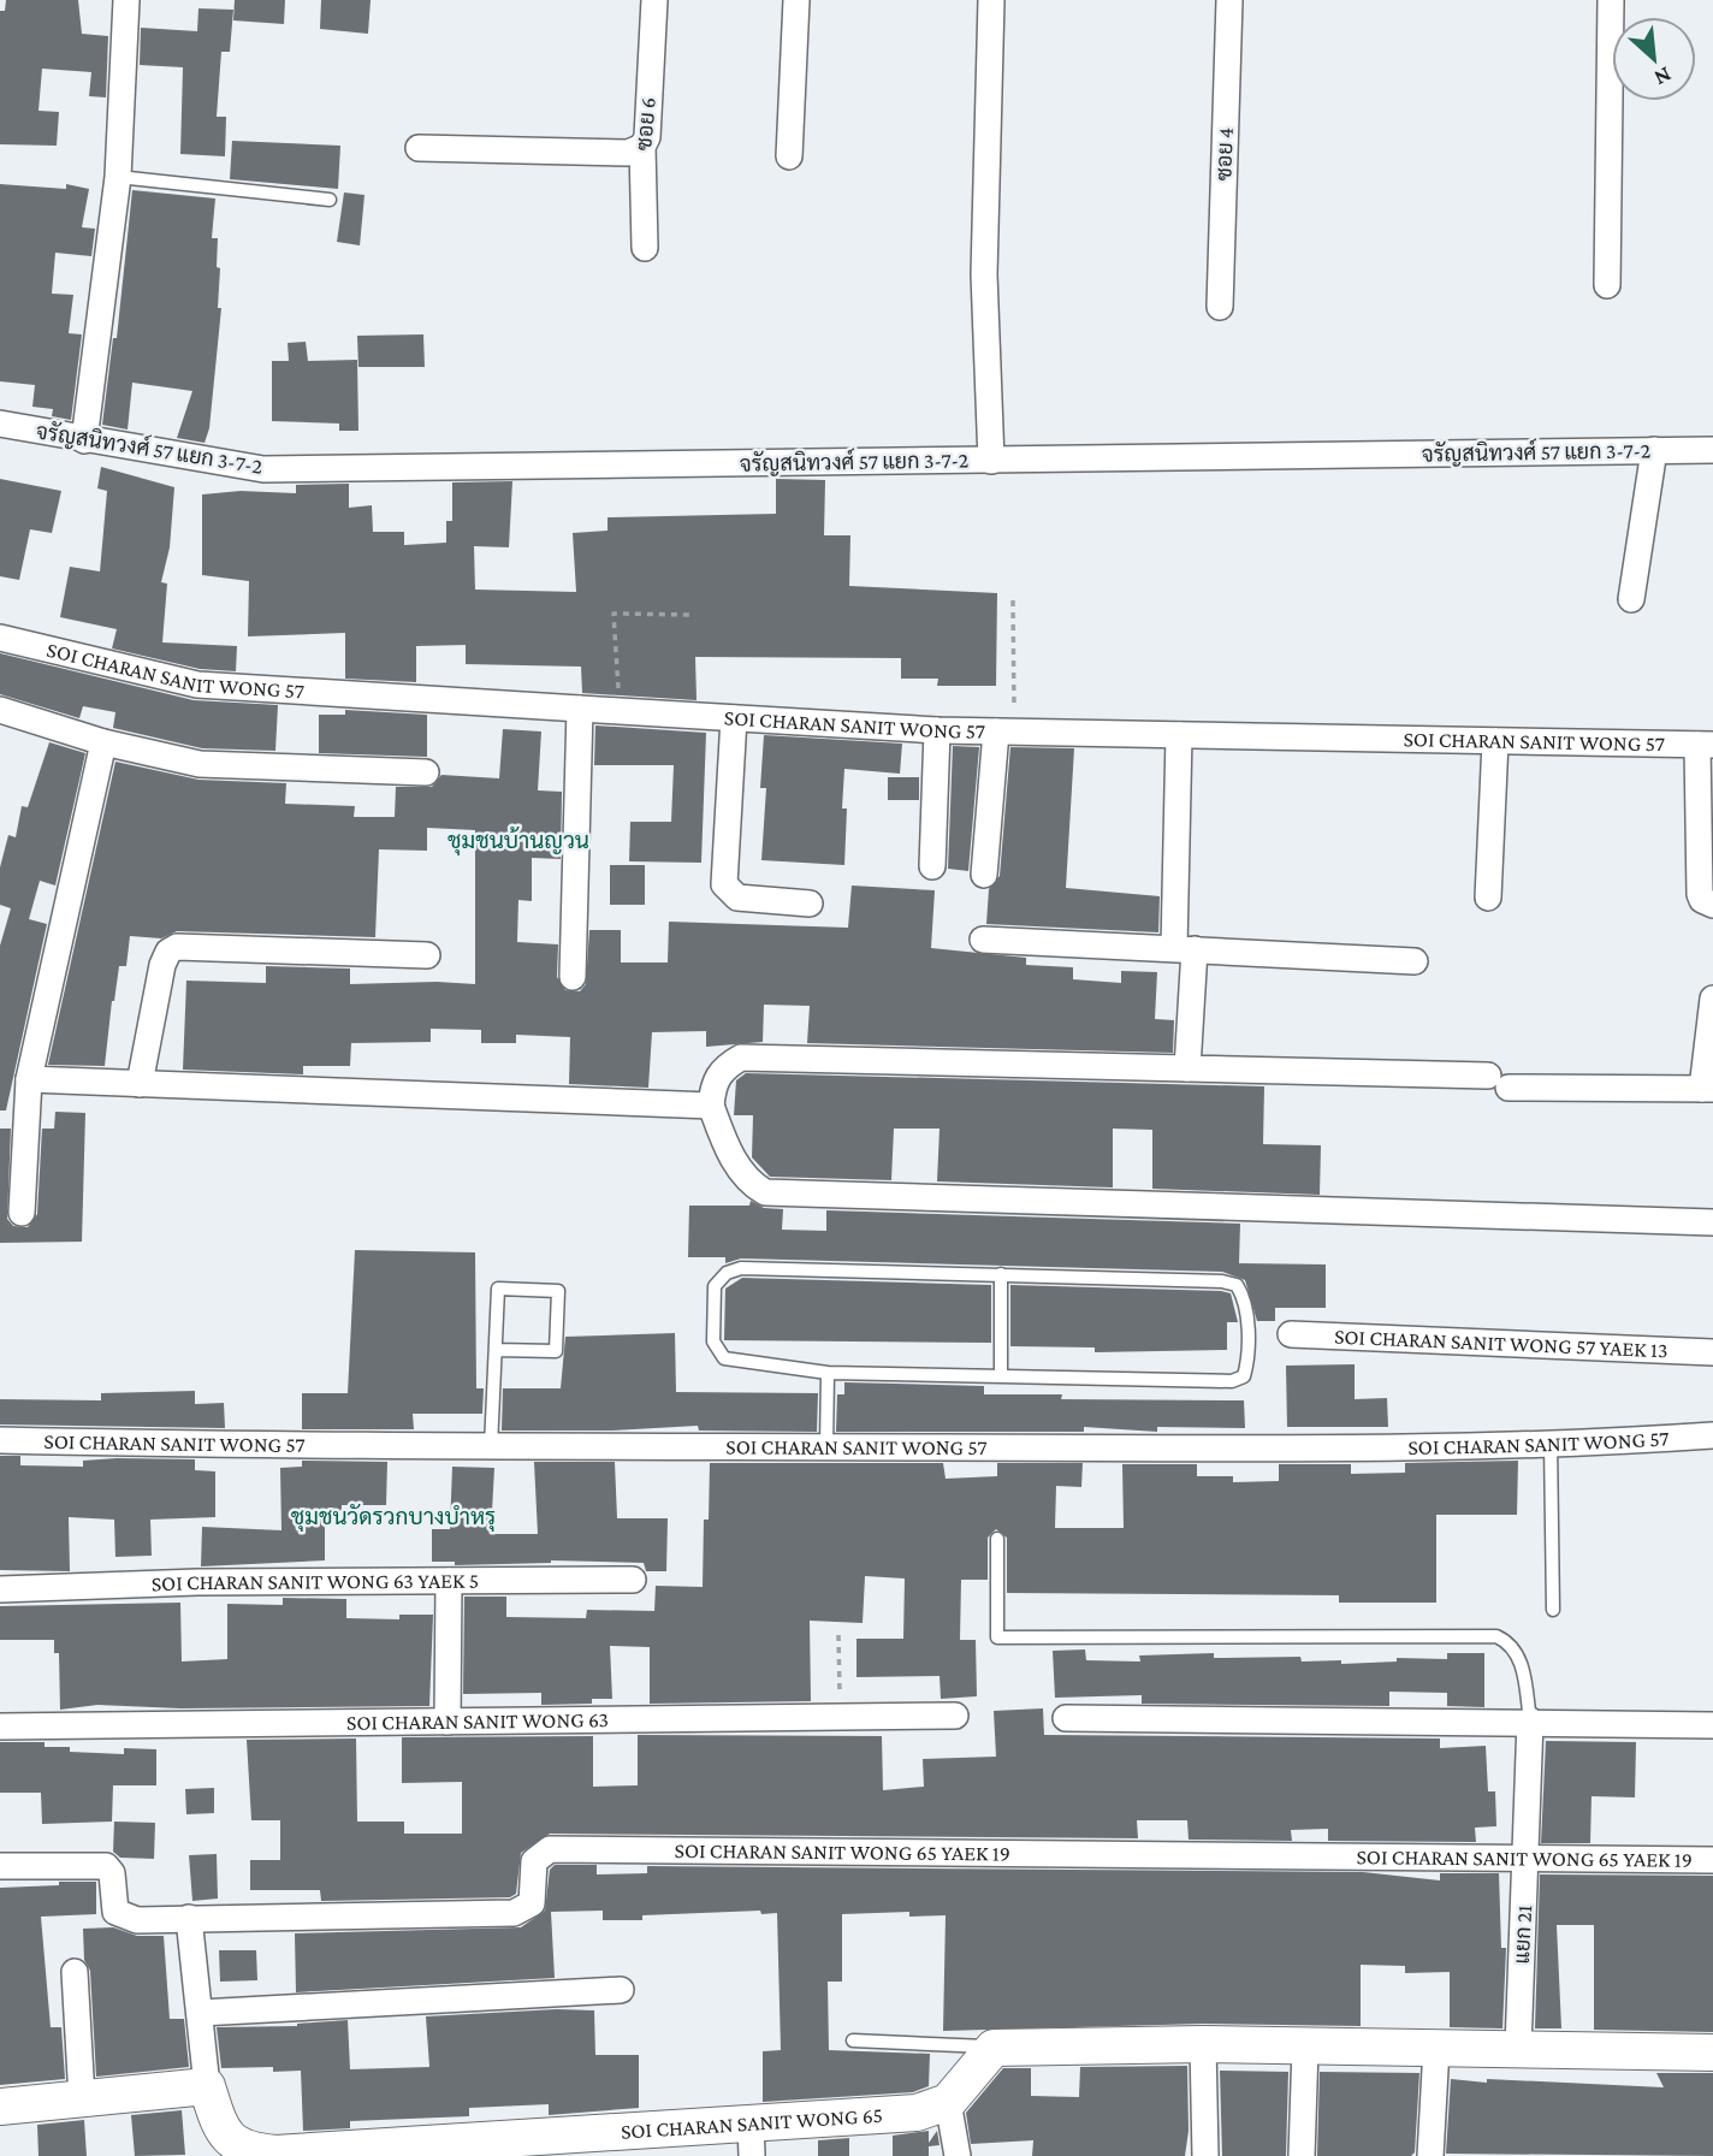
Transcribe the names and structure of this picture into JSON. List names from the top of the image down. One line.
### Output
{"streets":{"street":["ซอย 6","ซอย 4","จรัญสนิทวงศ์ 57 แยก 3-7-2","SOI CHARAN SANIT WONG 57","SOI CHARAN SANIT WONG 57 YAEK 13","SOI CHARAN SANIT WONG 63 YAEK 5","SOI CHARAN SANIT WONG 63","SOI CHARAN SANIT WONG 65 YAEK 19","แยก 21","SOI CHARAN SANIT WONG 65"]},"crossings":[["SOI CHARAN SANIT WONG 65 YAEK 19","แยก 21"]],"districts":["ชุมชนบ้านญวน","ชุมชนวัดรวกบางบำหรุ"],"north":"bottom right"}
